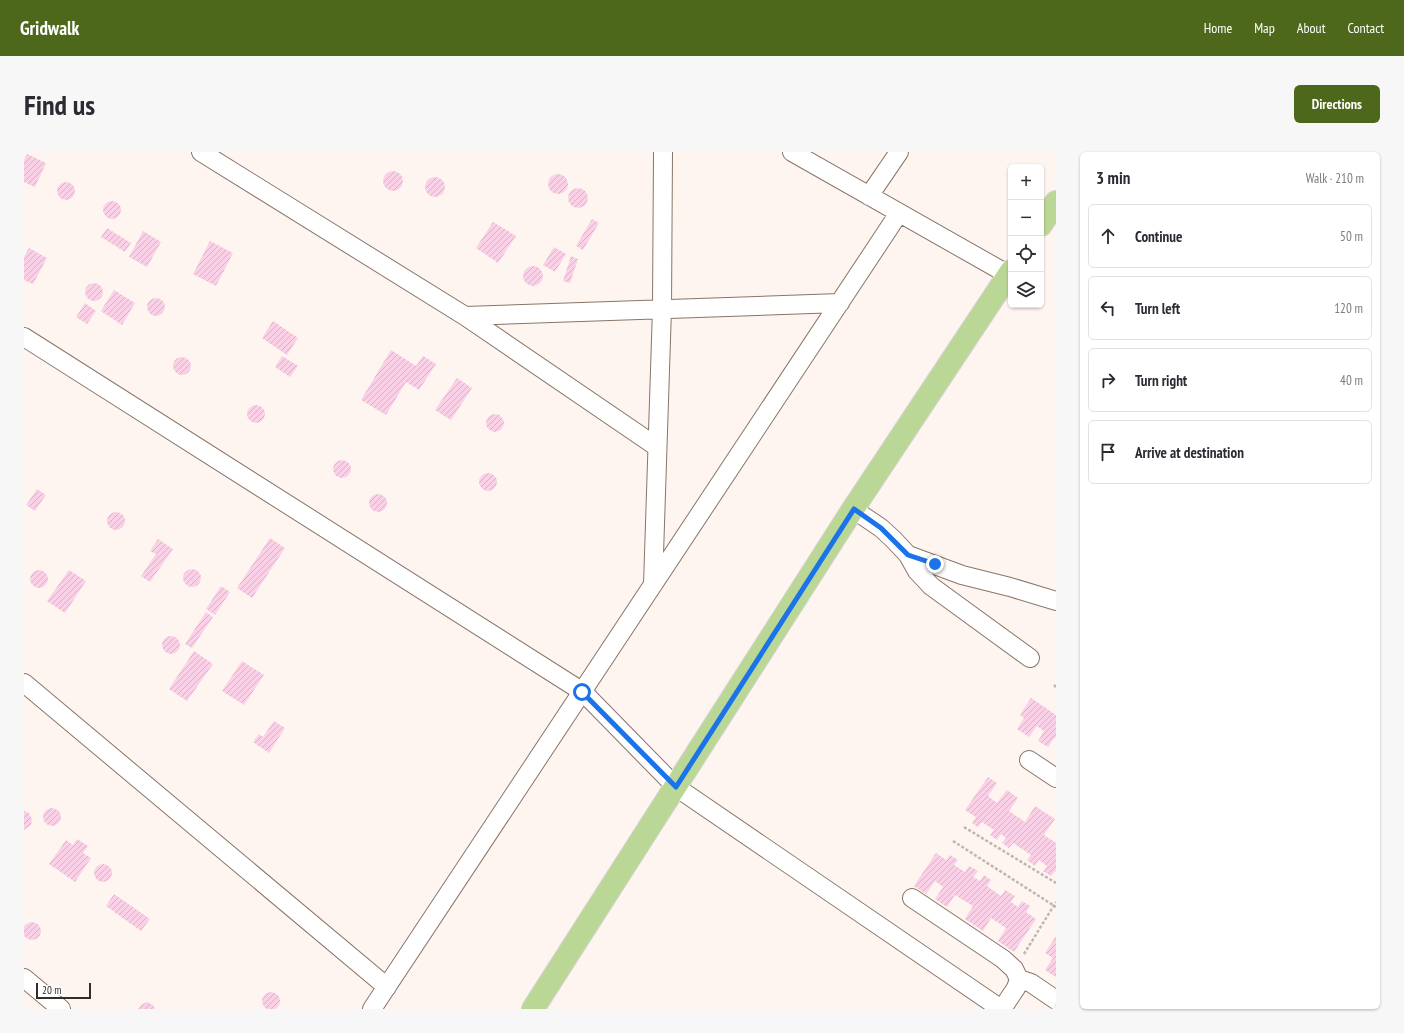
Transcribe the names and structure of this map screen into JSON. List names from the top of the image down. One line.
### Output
{"scale_bar":"20 m","page":{"header":"Gridwalk","nav":["Home","Map","About","Contact"],"buttons":"Directions","title":"Find us","heading":["3 min","Walk · 210 m"],"map_buttons":["+","−"],"list":[["Continue","50 m"],["Turn left","120 m"],["Turn right","40 m"],"Arrive at destination"],"scale":"20 m"}}
